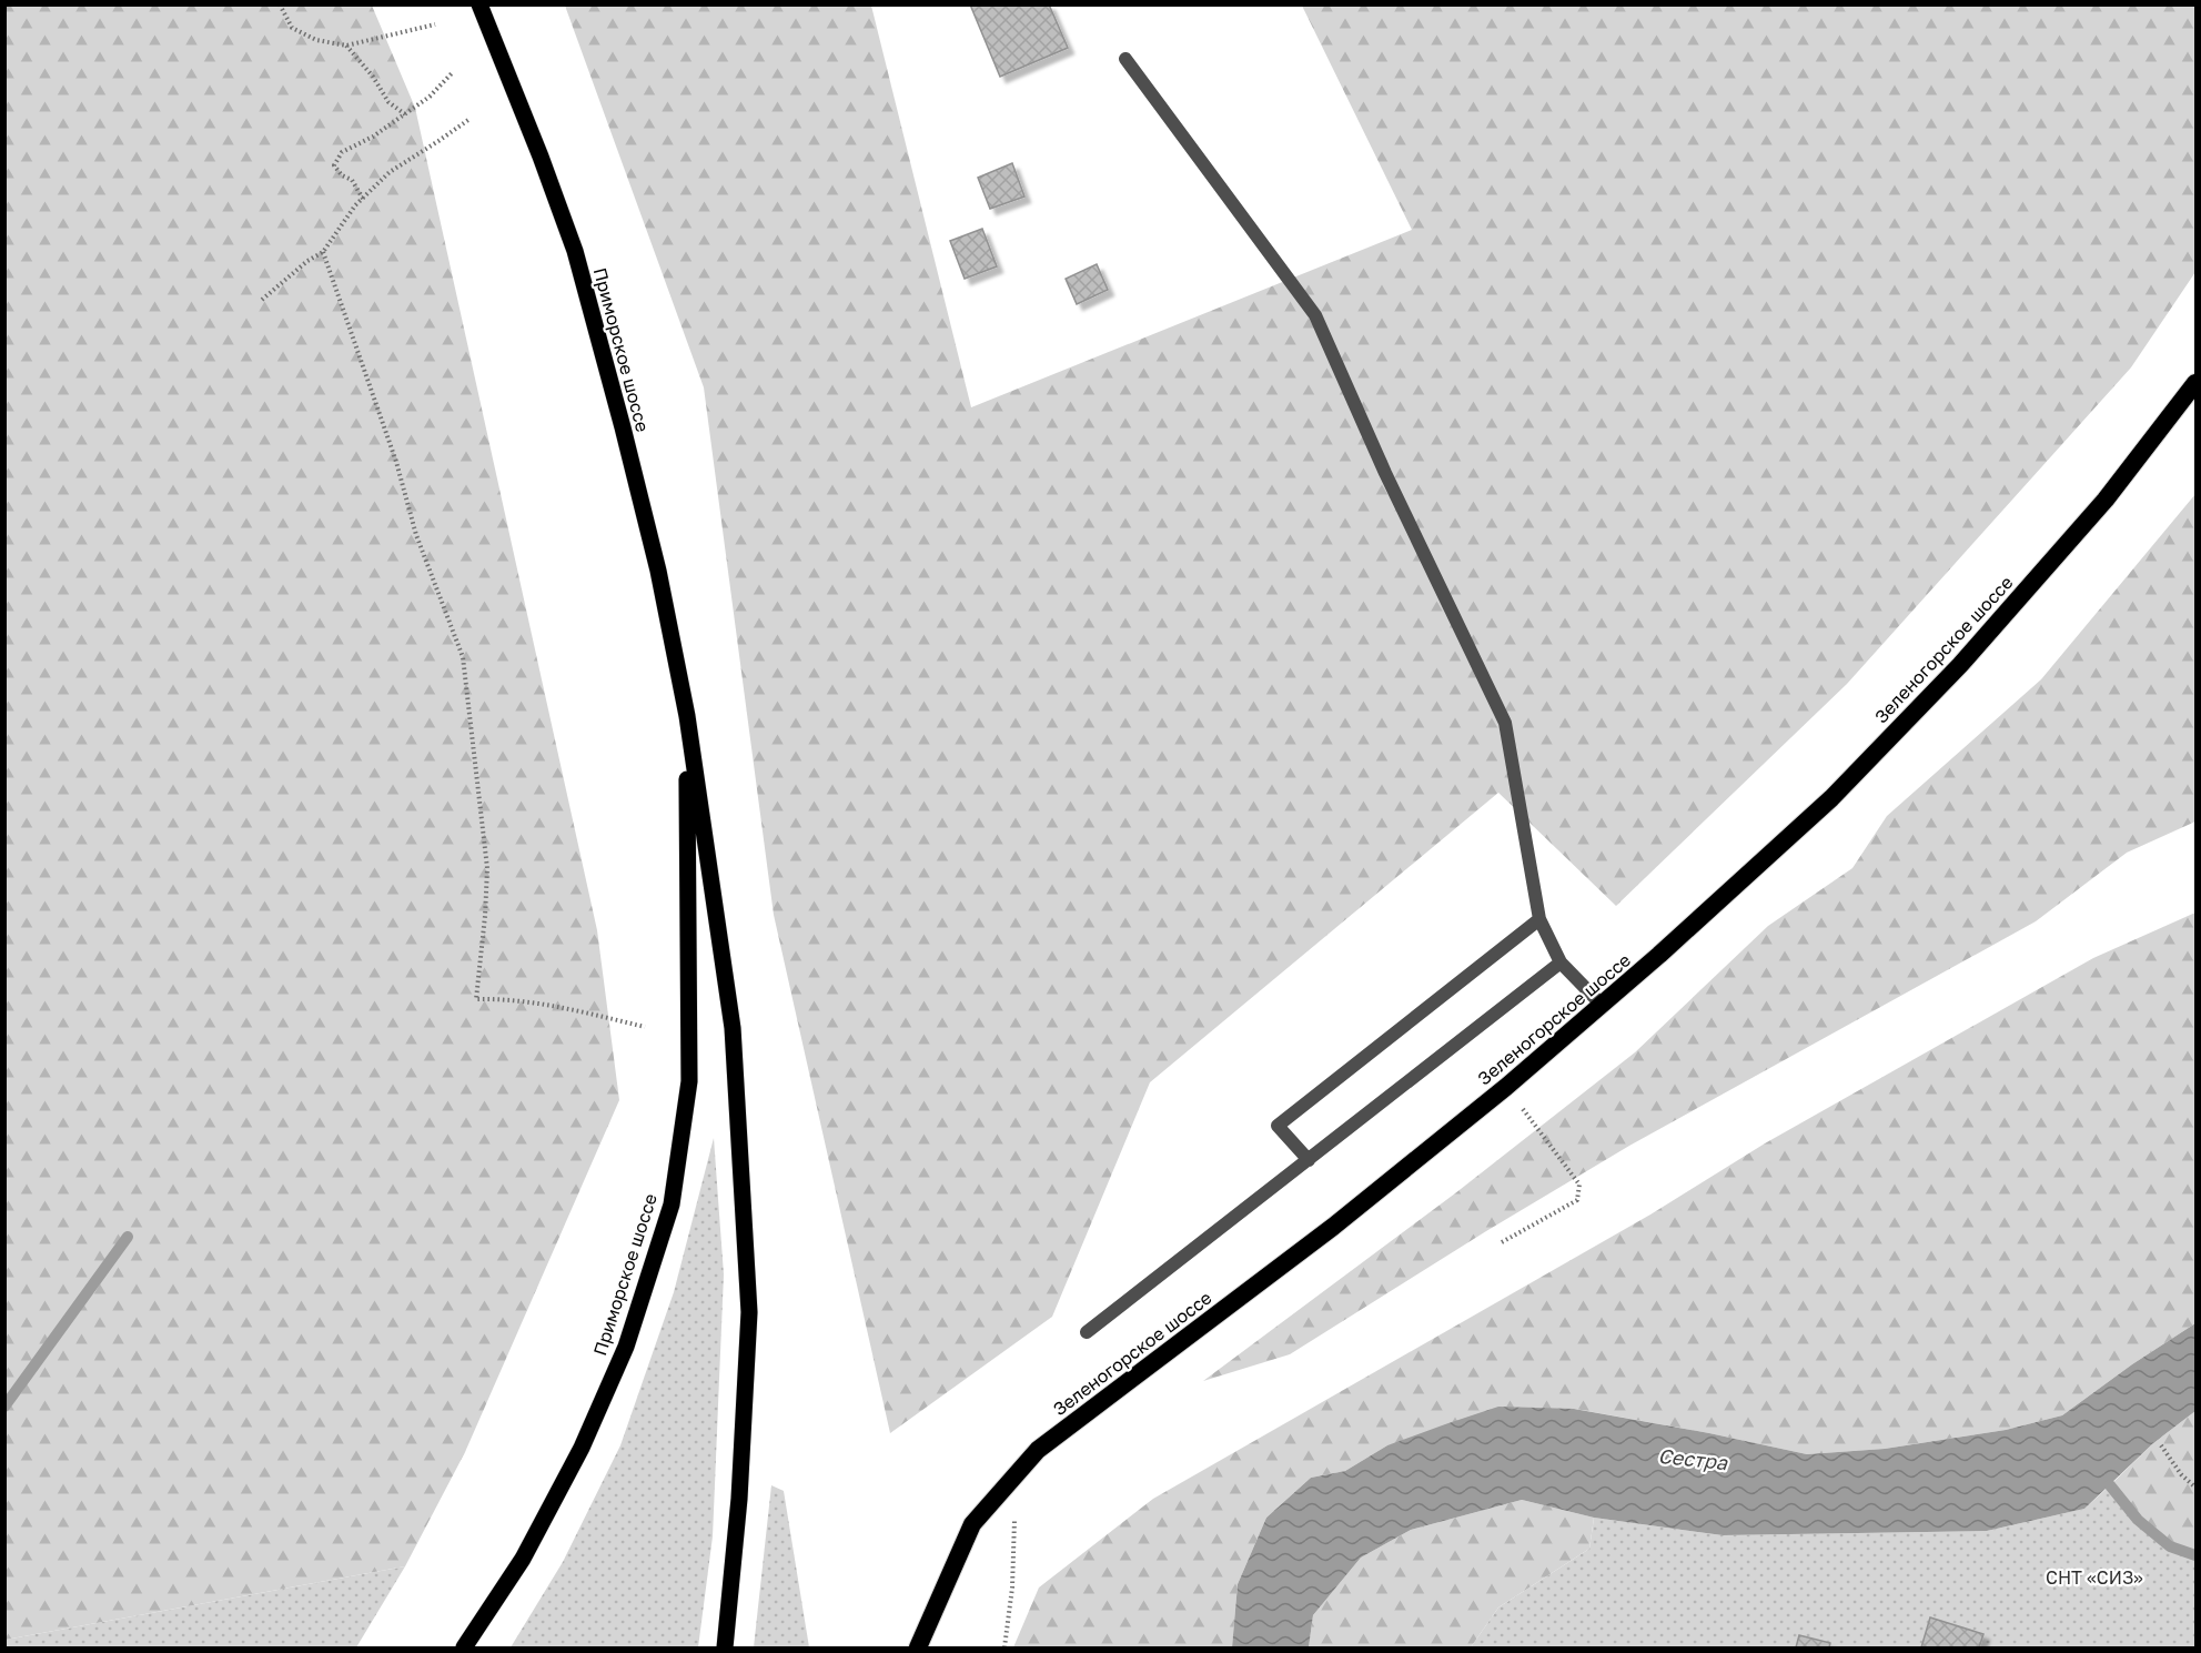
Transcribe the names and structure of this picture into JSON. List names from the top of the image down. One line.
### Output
{"streets":{"highway":["Зеленогорское шоссе"],"main road":["Приморское шоссе"]},"water":["Сестра"],"parks":["СНТ «СИЗ»"]}
